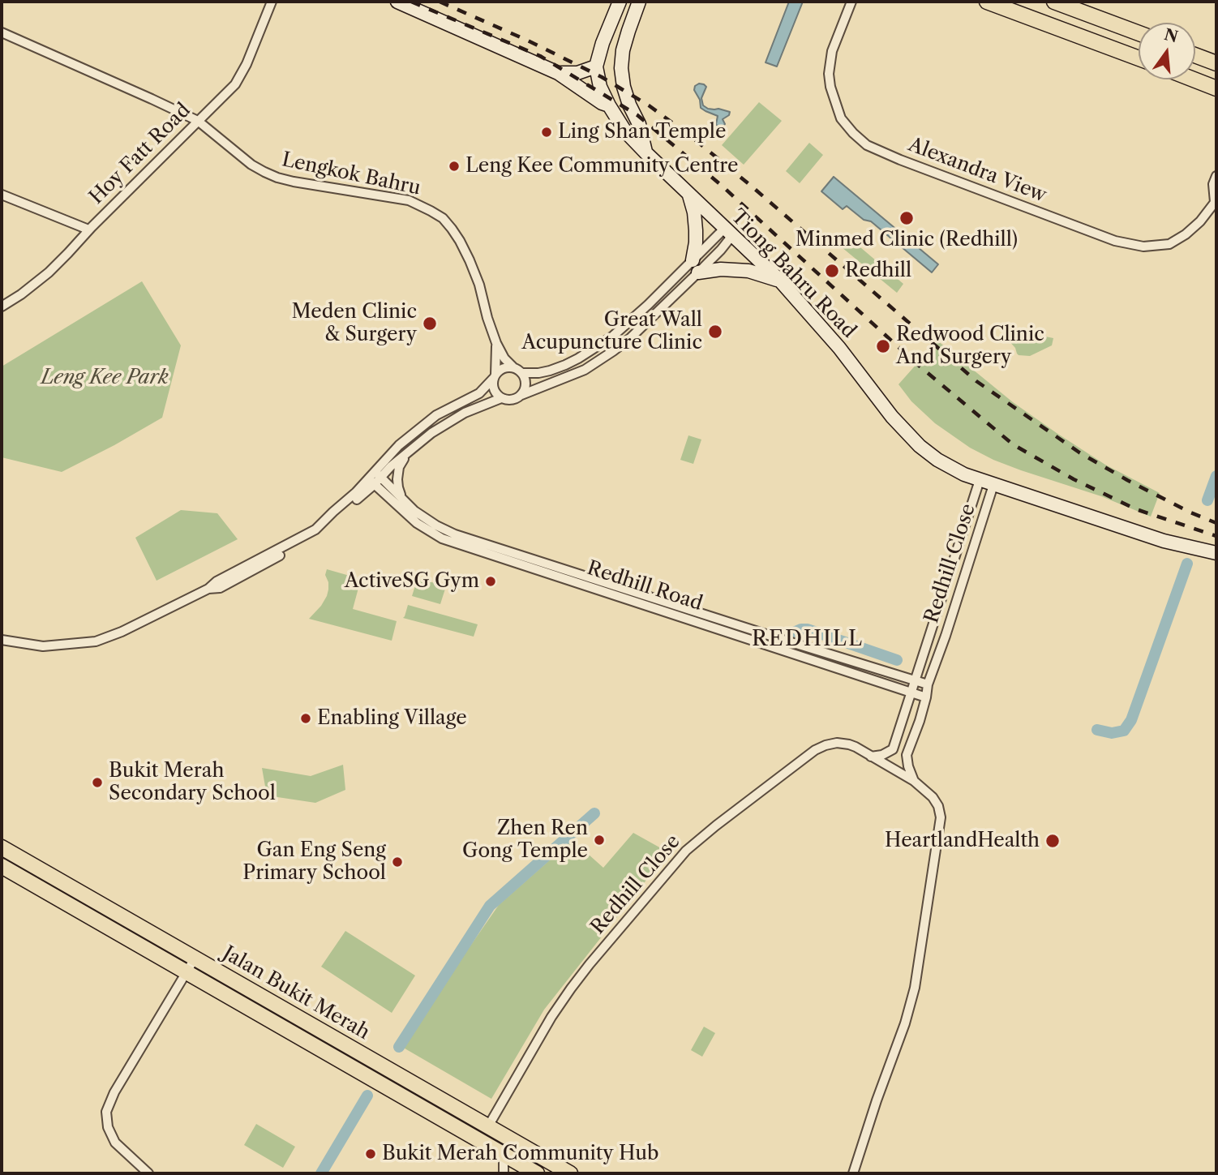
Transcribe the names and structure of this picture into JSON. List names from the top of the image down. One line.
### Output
{"streets":{"main road":["Tiong Bahru Road","Jalan Bukit Merah"],"street":["Hoy Fatt Road","Alexandra View","Lengkok Bahru","Redhill Close","Redhill Road"]},"crossings":[["Hoy Fatt Road","Lengkok Bahru"],["Tiong Bahru Road","Redhill Close"],["Redhill Close","Redhill Road"],["Redhill Close","Jalan Bukit Merah"]],"districts":["REDHILL"],"parks":["Leng Kee Park"],"places":["Ling Shan Temple","Leng Kee Community Centre","Minmed Clinic (Redhill)","Redhill","Meden Clinic & Surgery","Great Wall Acupuncture Clinic","Redwood Clinic And Surgery","ActiveSG Gym","Enabling Village","Bukit Merah Secondary School","Zhen Ren Gong Temple","HeartlandHealth","Gan Eng Seng Primary School","Bukit Merah Community Hub"],"north":"top"}
